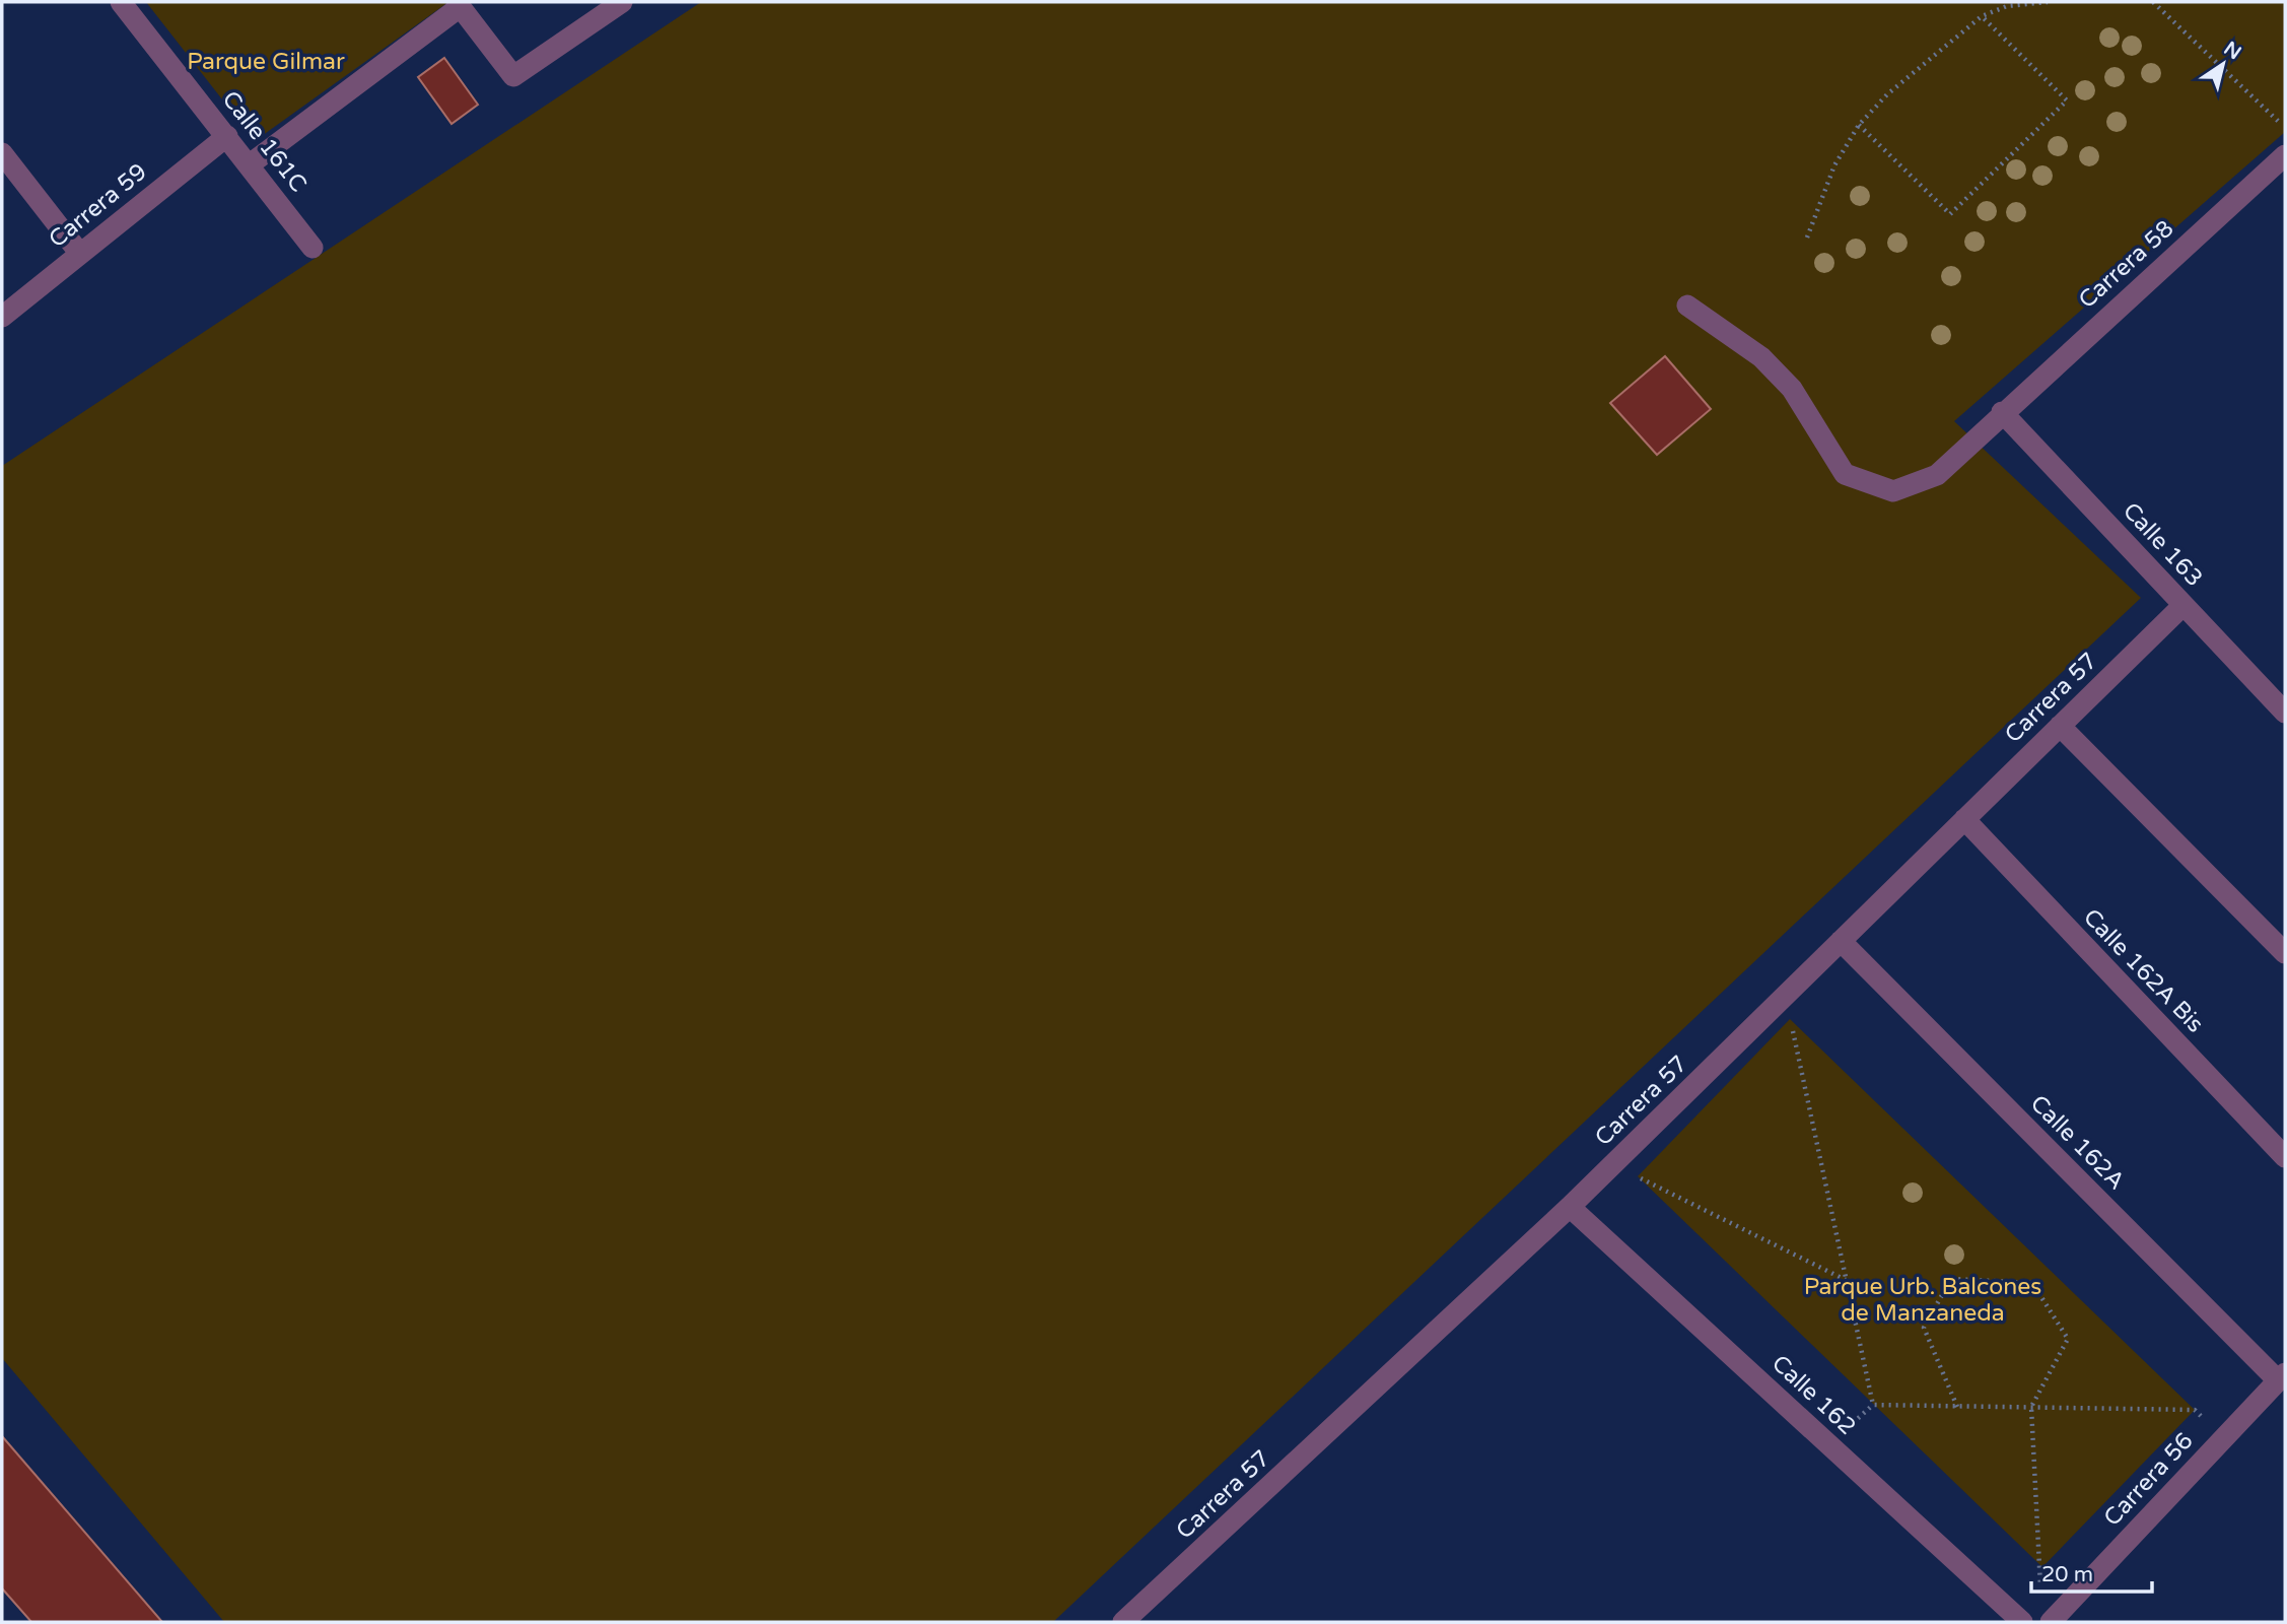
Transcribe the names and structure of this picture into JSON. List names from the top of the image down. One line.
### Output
{"streets":{"street":["Calle 161C","Carrera 59","Carrera 58","Calle 163","Carrera 57","Calle 162A Bis","Calle 162A","Calle 162","Carrera 56"]},"crossings":[["Calle 161C","Carrera 59"],["Carrera 58","Calle 163"],["Calle 163","Carrera 57"],["Carrera 57","Calle 162A Bis"],["Carrera 57","Calle 162A"],["Carrera 57","Calle 162"],["Calle 162A","Carrera 56"]],"parks":["Parque Gilmar","Parque Urb. Balcones de Manzaneda"],"scale_bar":"20 m","north":"top right"}
